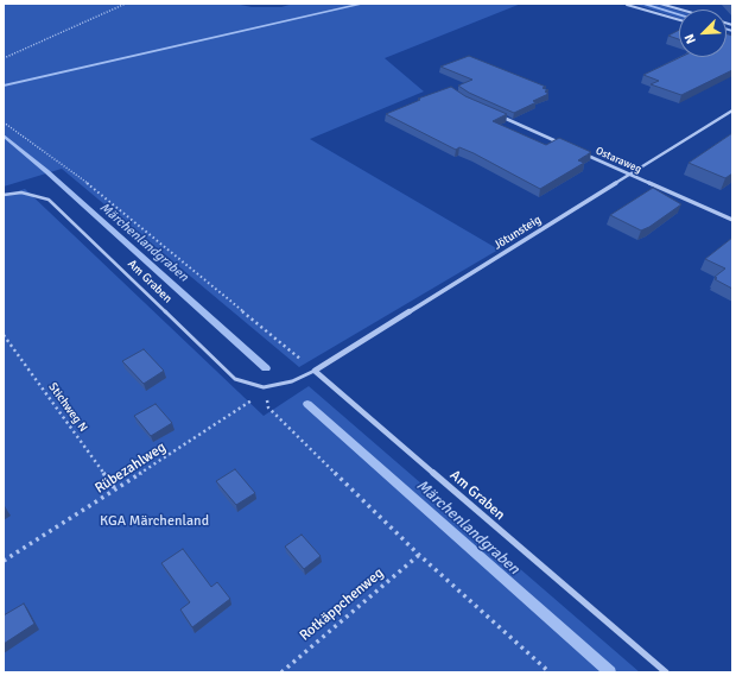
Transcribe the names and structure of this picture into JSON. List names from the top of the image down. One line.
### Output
{"streets":{"street":["Ostaraweg","Jötunsteig","Am Graben"],"path":["Stichweg N","Rübezahlweg","Rotkäppchenweg"]},"crossings":[["Ostaraweg","Jötunsteig"],["Jötunsteig","Am Graben"],["Am Graben","Rübezahlweg"],["Stichweg N","Rübezahlweg"]],"water":["Märchenlandgraben"],"parks":["KGA Märchenland"],"north":"bottom left"}
